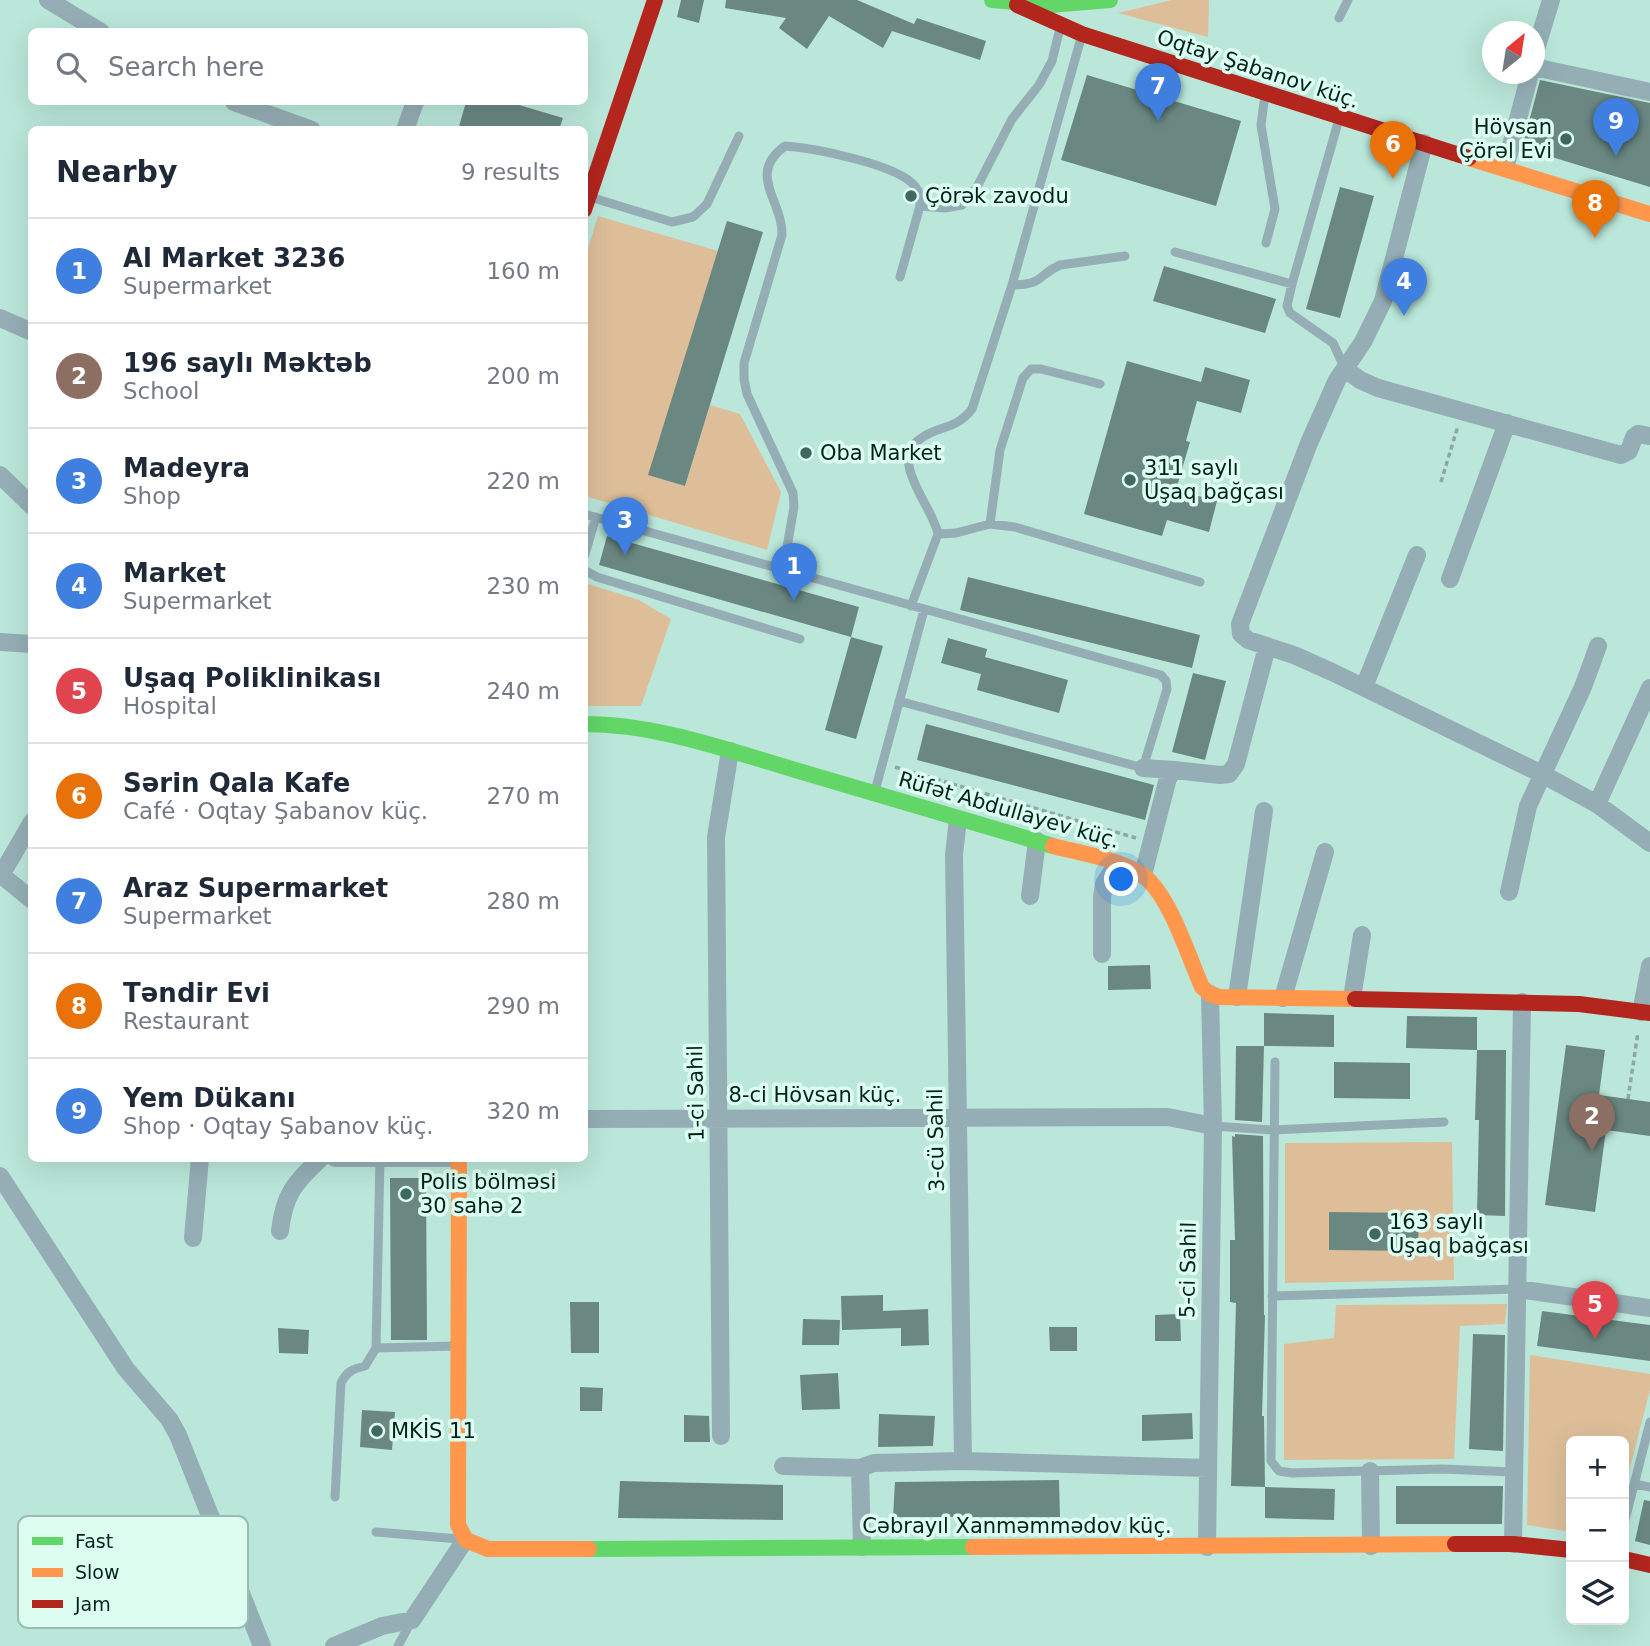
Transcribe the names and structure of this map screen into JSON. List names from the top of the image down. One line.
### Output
{"streets":{"street":["Oqtay Şabanov küç.","Rüfət Abdullayev küç.","1-ci Sahil","8-ci Hövsan küç.","3-cü Sahil","5-ci Sahil","Cəbrayıl Xanməmmədov küç."]},"crossings":[["Rüfət Abdullayev küç.","1-ci Sahil"],["Rüfət Abdullayev küç.","3-cü Sahil"],["Rüfət Abdullayev küç.","5-ci Sahil"],["1-ci Sahil","8-ci Hövsan küç."],["8-ci Hövsan küç.","3-cü Sahil"],["8-ci Hövsan küç.","5-ci Sahil"],["5-ci Sahil","Cəbrayıl Xanməmmədov küç."]],"places":["Hövsan Çörəl Evi","Çörək zavodu","Oba Market","311 saylı Uşaq bağçası","Polis bölməsi 30 sahə 2","163 saylı Uşaq bağçası","MKİS 11"],"legend":["Fast","Slow","Jam"],"north":"top right","page":{"search":"Search here","pins":["7","9","6","8","4","3","1","2","5"],"heading":["Nearby","9 results"],"list":[{"mark":"1","name":"Al Market 3236","note":"Supermarket","value":"160 m"},{"mark":"2","name":"196 saylı Məktəb","note":"School","value":"200 m"},{"mark":"3","name":"Madeyra","note":"Shop","value":"220 m"},{"mark":"4","name":"Market","note":"Supermarket","value":"230 m"},{"mark":"5","name":"Uşaq Poliklinikası","note":"Hospital","value":"240 m"},{"mark":"6","name":"Sərin Qala Kafe","note":"Café · Oqtay Şabanov küç.","value":"270 m"},{"mark":"7","name":"Araz Supermarket","note":"Supermarket","value":"280 m"},{"mark":"8","name":"Təndir Evi","note":"Restaurant","value":"290 m"},{"mark":"9","name":"Yem Dükanı","note":"Shop · Oqtay Şabanov küç.","value":"320 m"}],"map_buttons":["+","−"]}}
